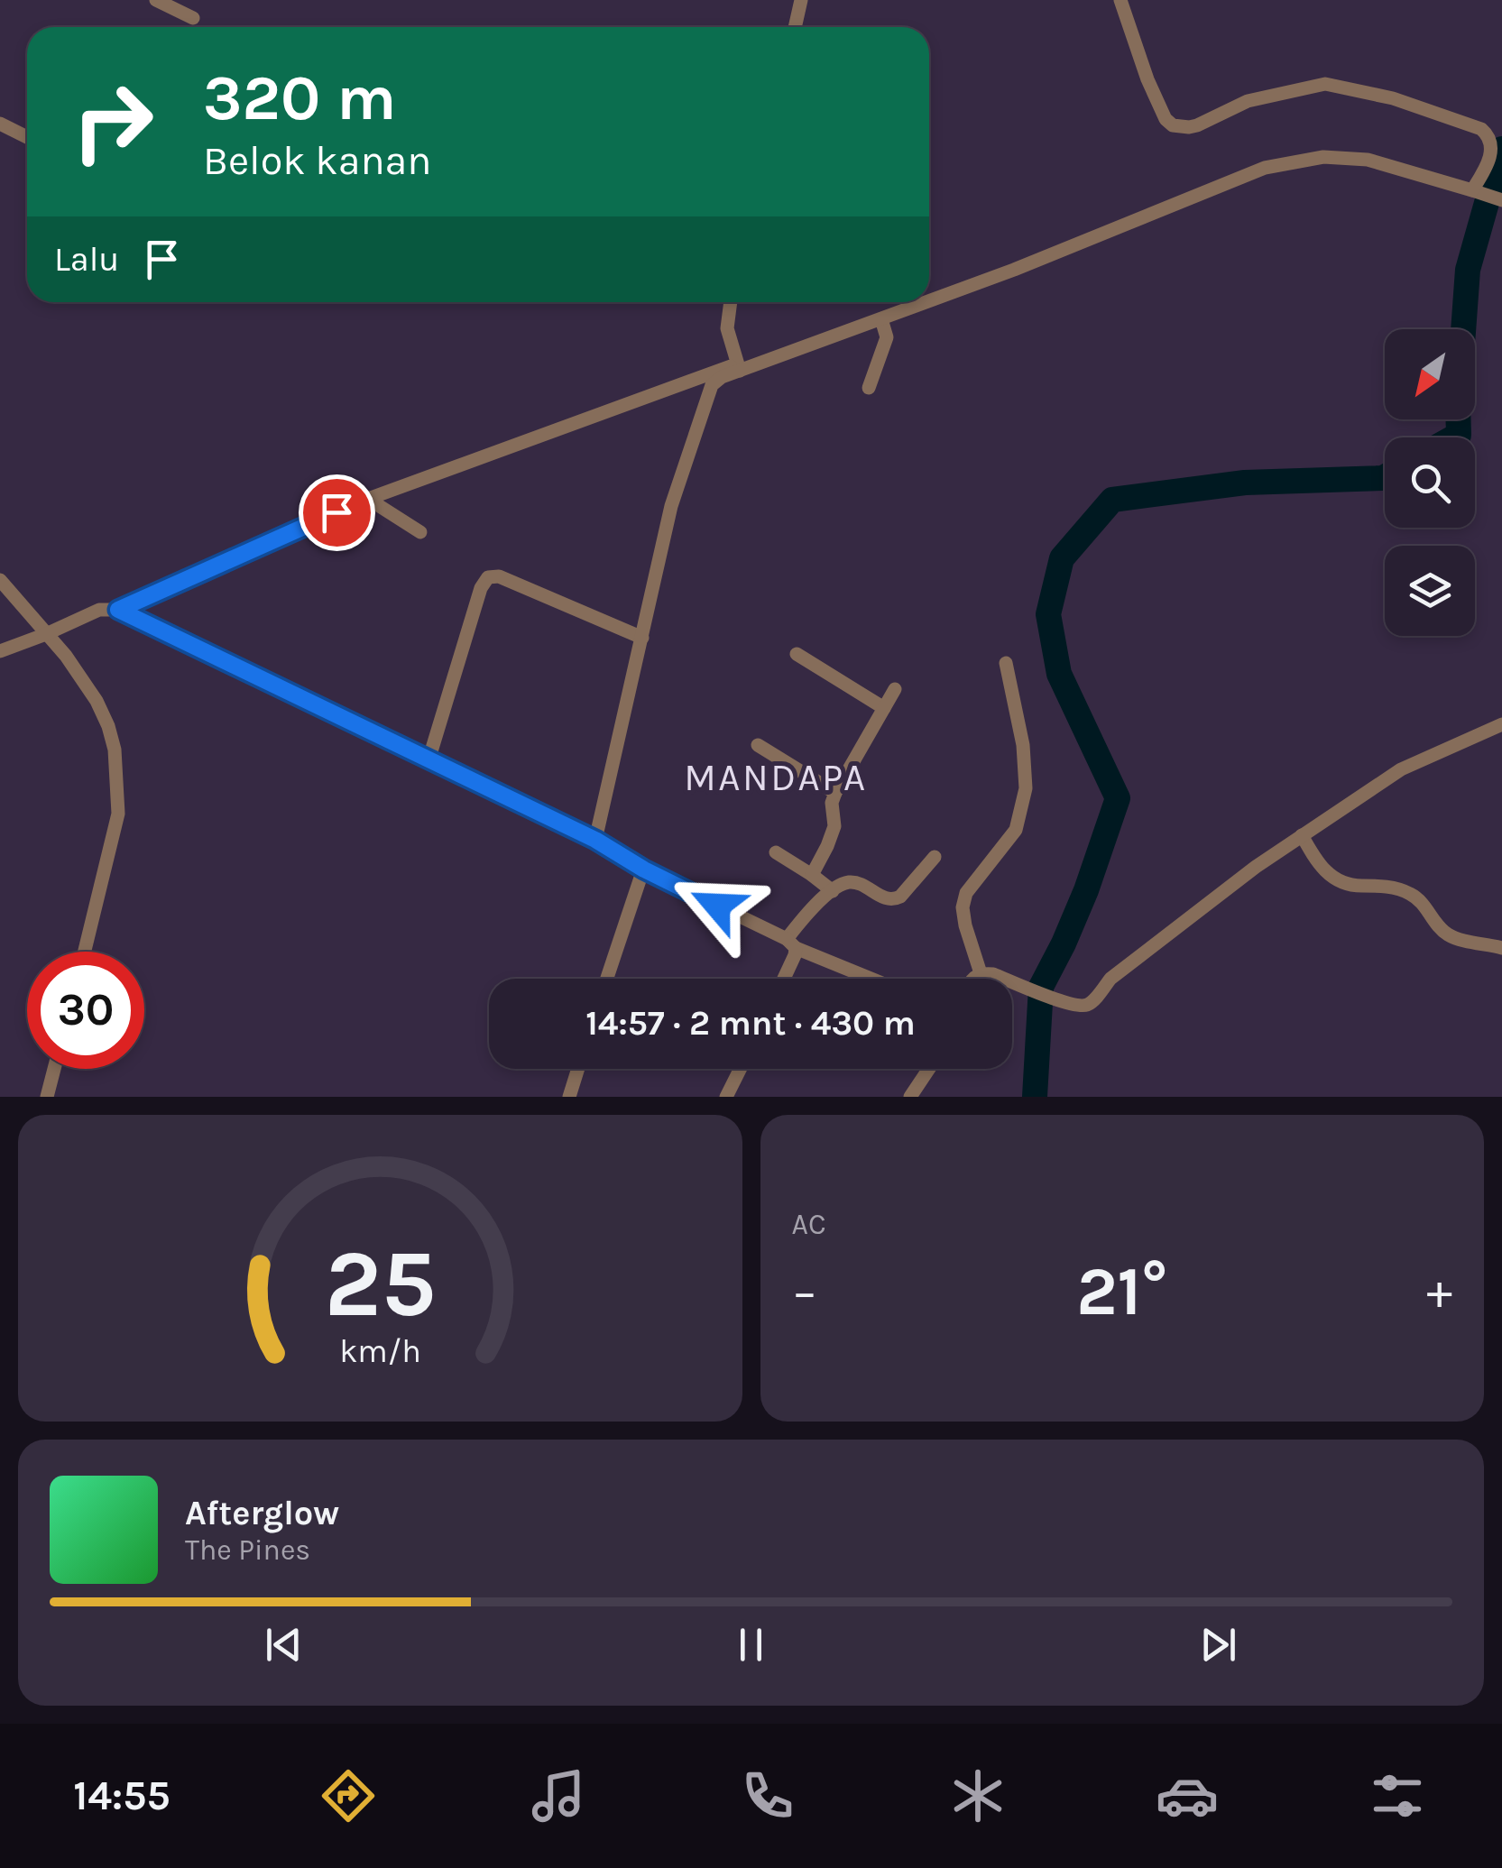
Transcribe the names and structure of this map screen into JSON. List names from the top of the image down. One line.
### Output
{"districts":["MANDAPA"],"north":"bottom left","page":{"turn":["320 m","Belok kanan"],"then":"Lalu","limit":"30","trip":"14:57 · 2 mnt · 430 m","tile":"AC","heat":["−","21°","+"],"song":["Afterglow","The Pines"],"tabs":"14:55","gauge":["25","km/h"]}}
